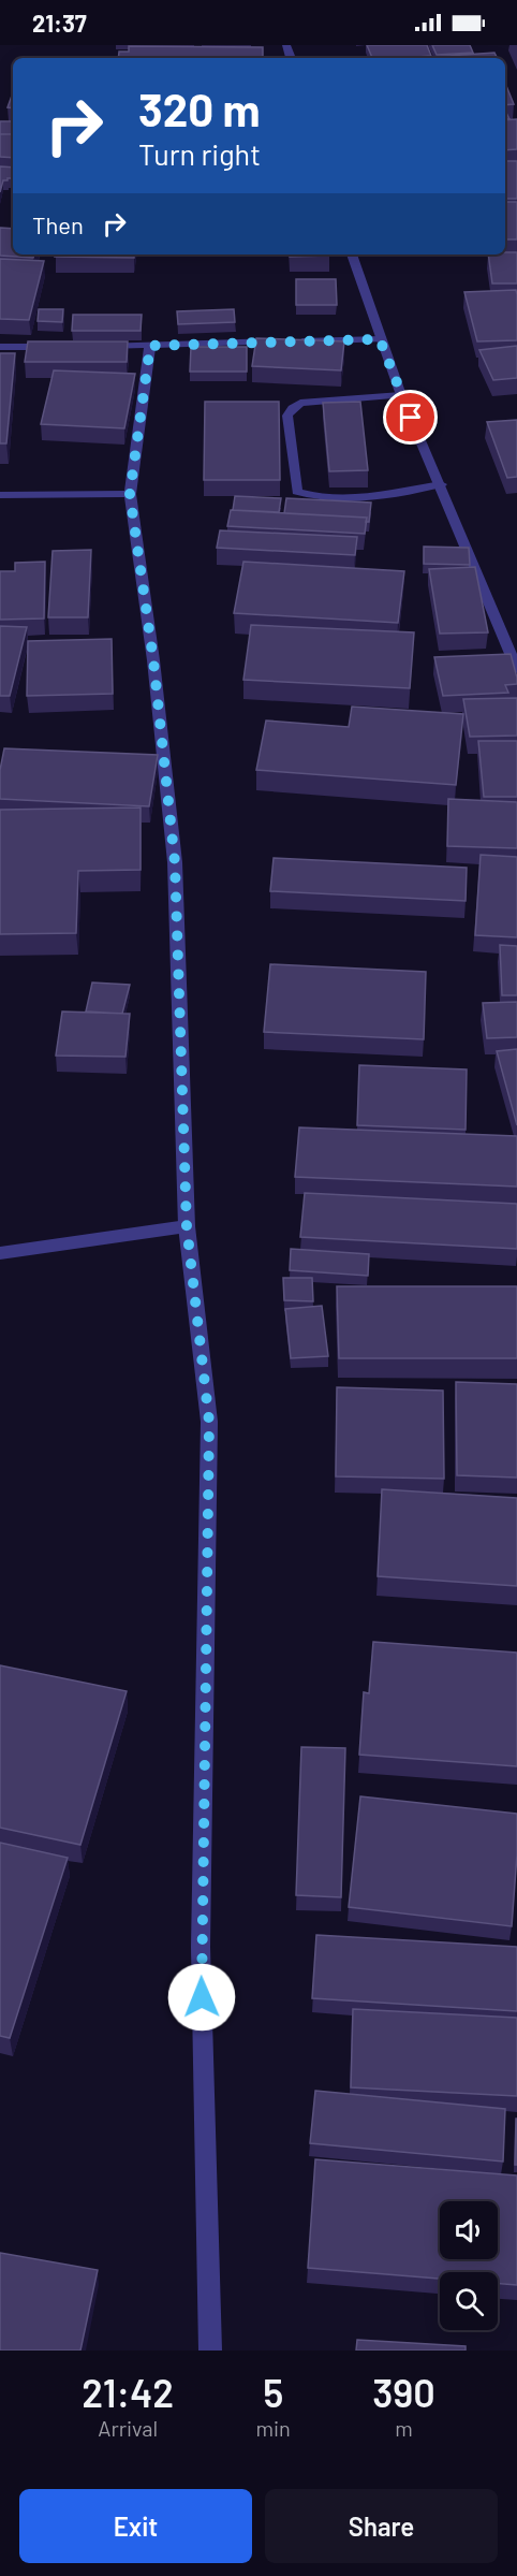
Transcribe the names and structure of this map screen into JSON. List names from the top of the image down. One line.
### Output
{"page":{"status":"21:37","turn":["320 m","Turn right"],"then":"Then","eta":["21:42","Arrival","5","min","390","m"],"buttons":["Exit","Share"]}}
